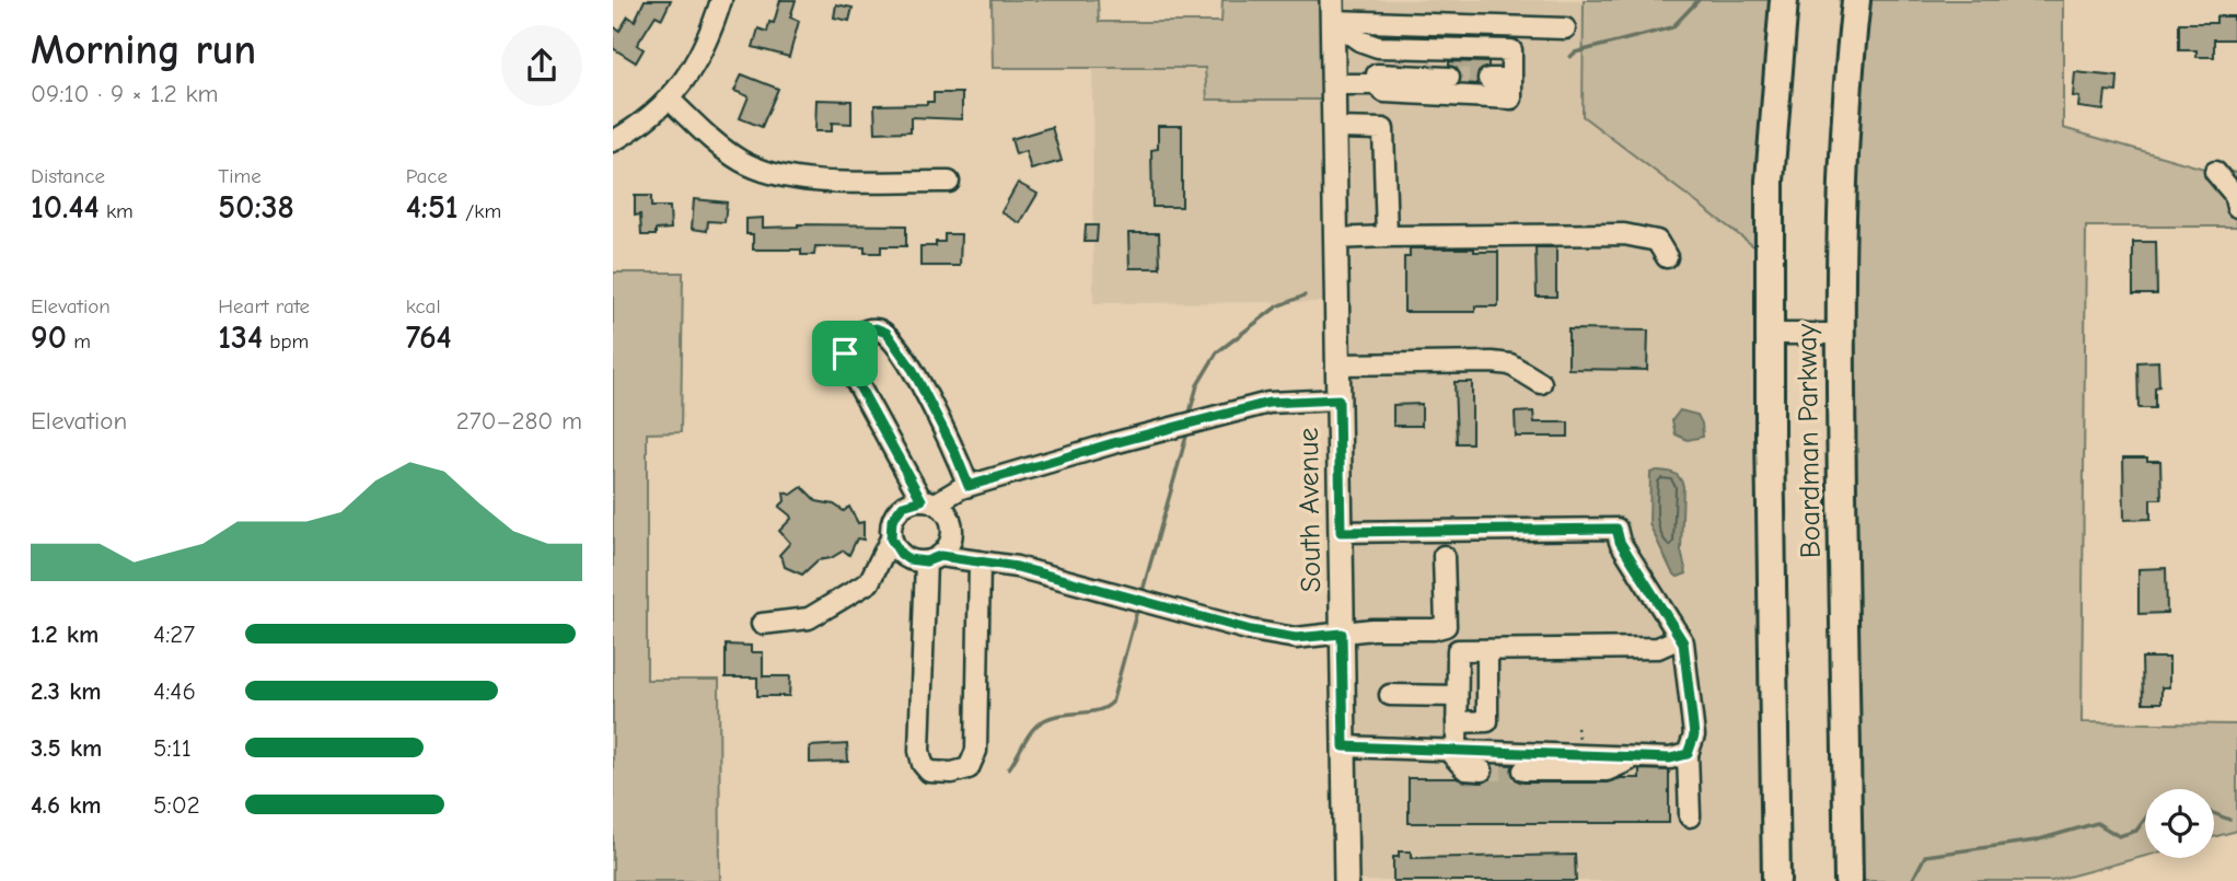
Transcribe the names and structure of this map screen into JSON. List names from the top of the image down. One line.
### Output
{"streets":{"highway":["Boardman Parkway"],"main road":["South Avenue"]},"page":{"heading":["Morning run","09:10 · 9 × 1.2 km"],"stats":[["Distance","10.44 km"],["Time","50:38"],["Pace","4:51 /km"],["Elevation","90 m"],["Heart rate","134 bpm"],["kcal","764"]],"chart":["Elevation","270–280 m"],"list":[{"name":"1.2 km","note":"4:27"},{"name":"2.3 km","note":"4:46"},{"name":"3.5 km","note":"5:11"},{"name":"4.6 km","note":"5:02"}]}}
